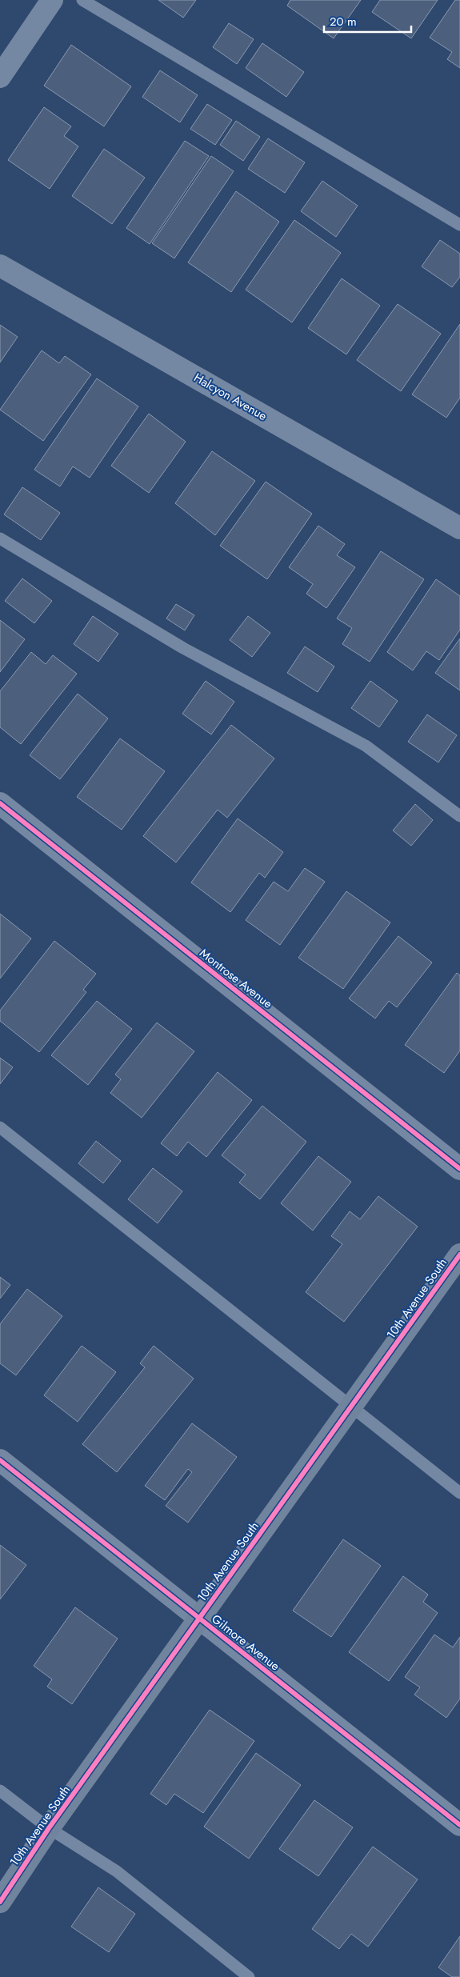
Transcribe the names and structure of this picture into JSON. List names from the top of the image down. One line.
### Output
{"streets":{"street":["Halcyon Avenue","Montrose Avenue","10th Avenue South","Gilmore Avenue"]},"crossings":[["10th Avenue South","Gilmore Avenue"]],"scale_bar":"20 m"}
